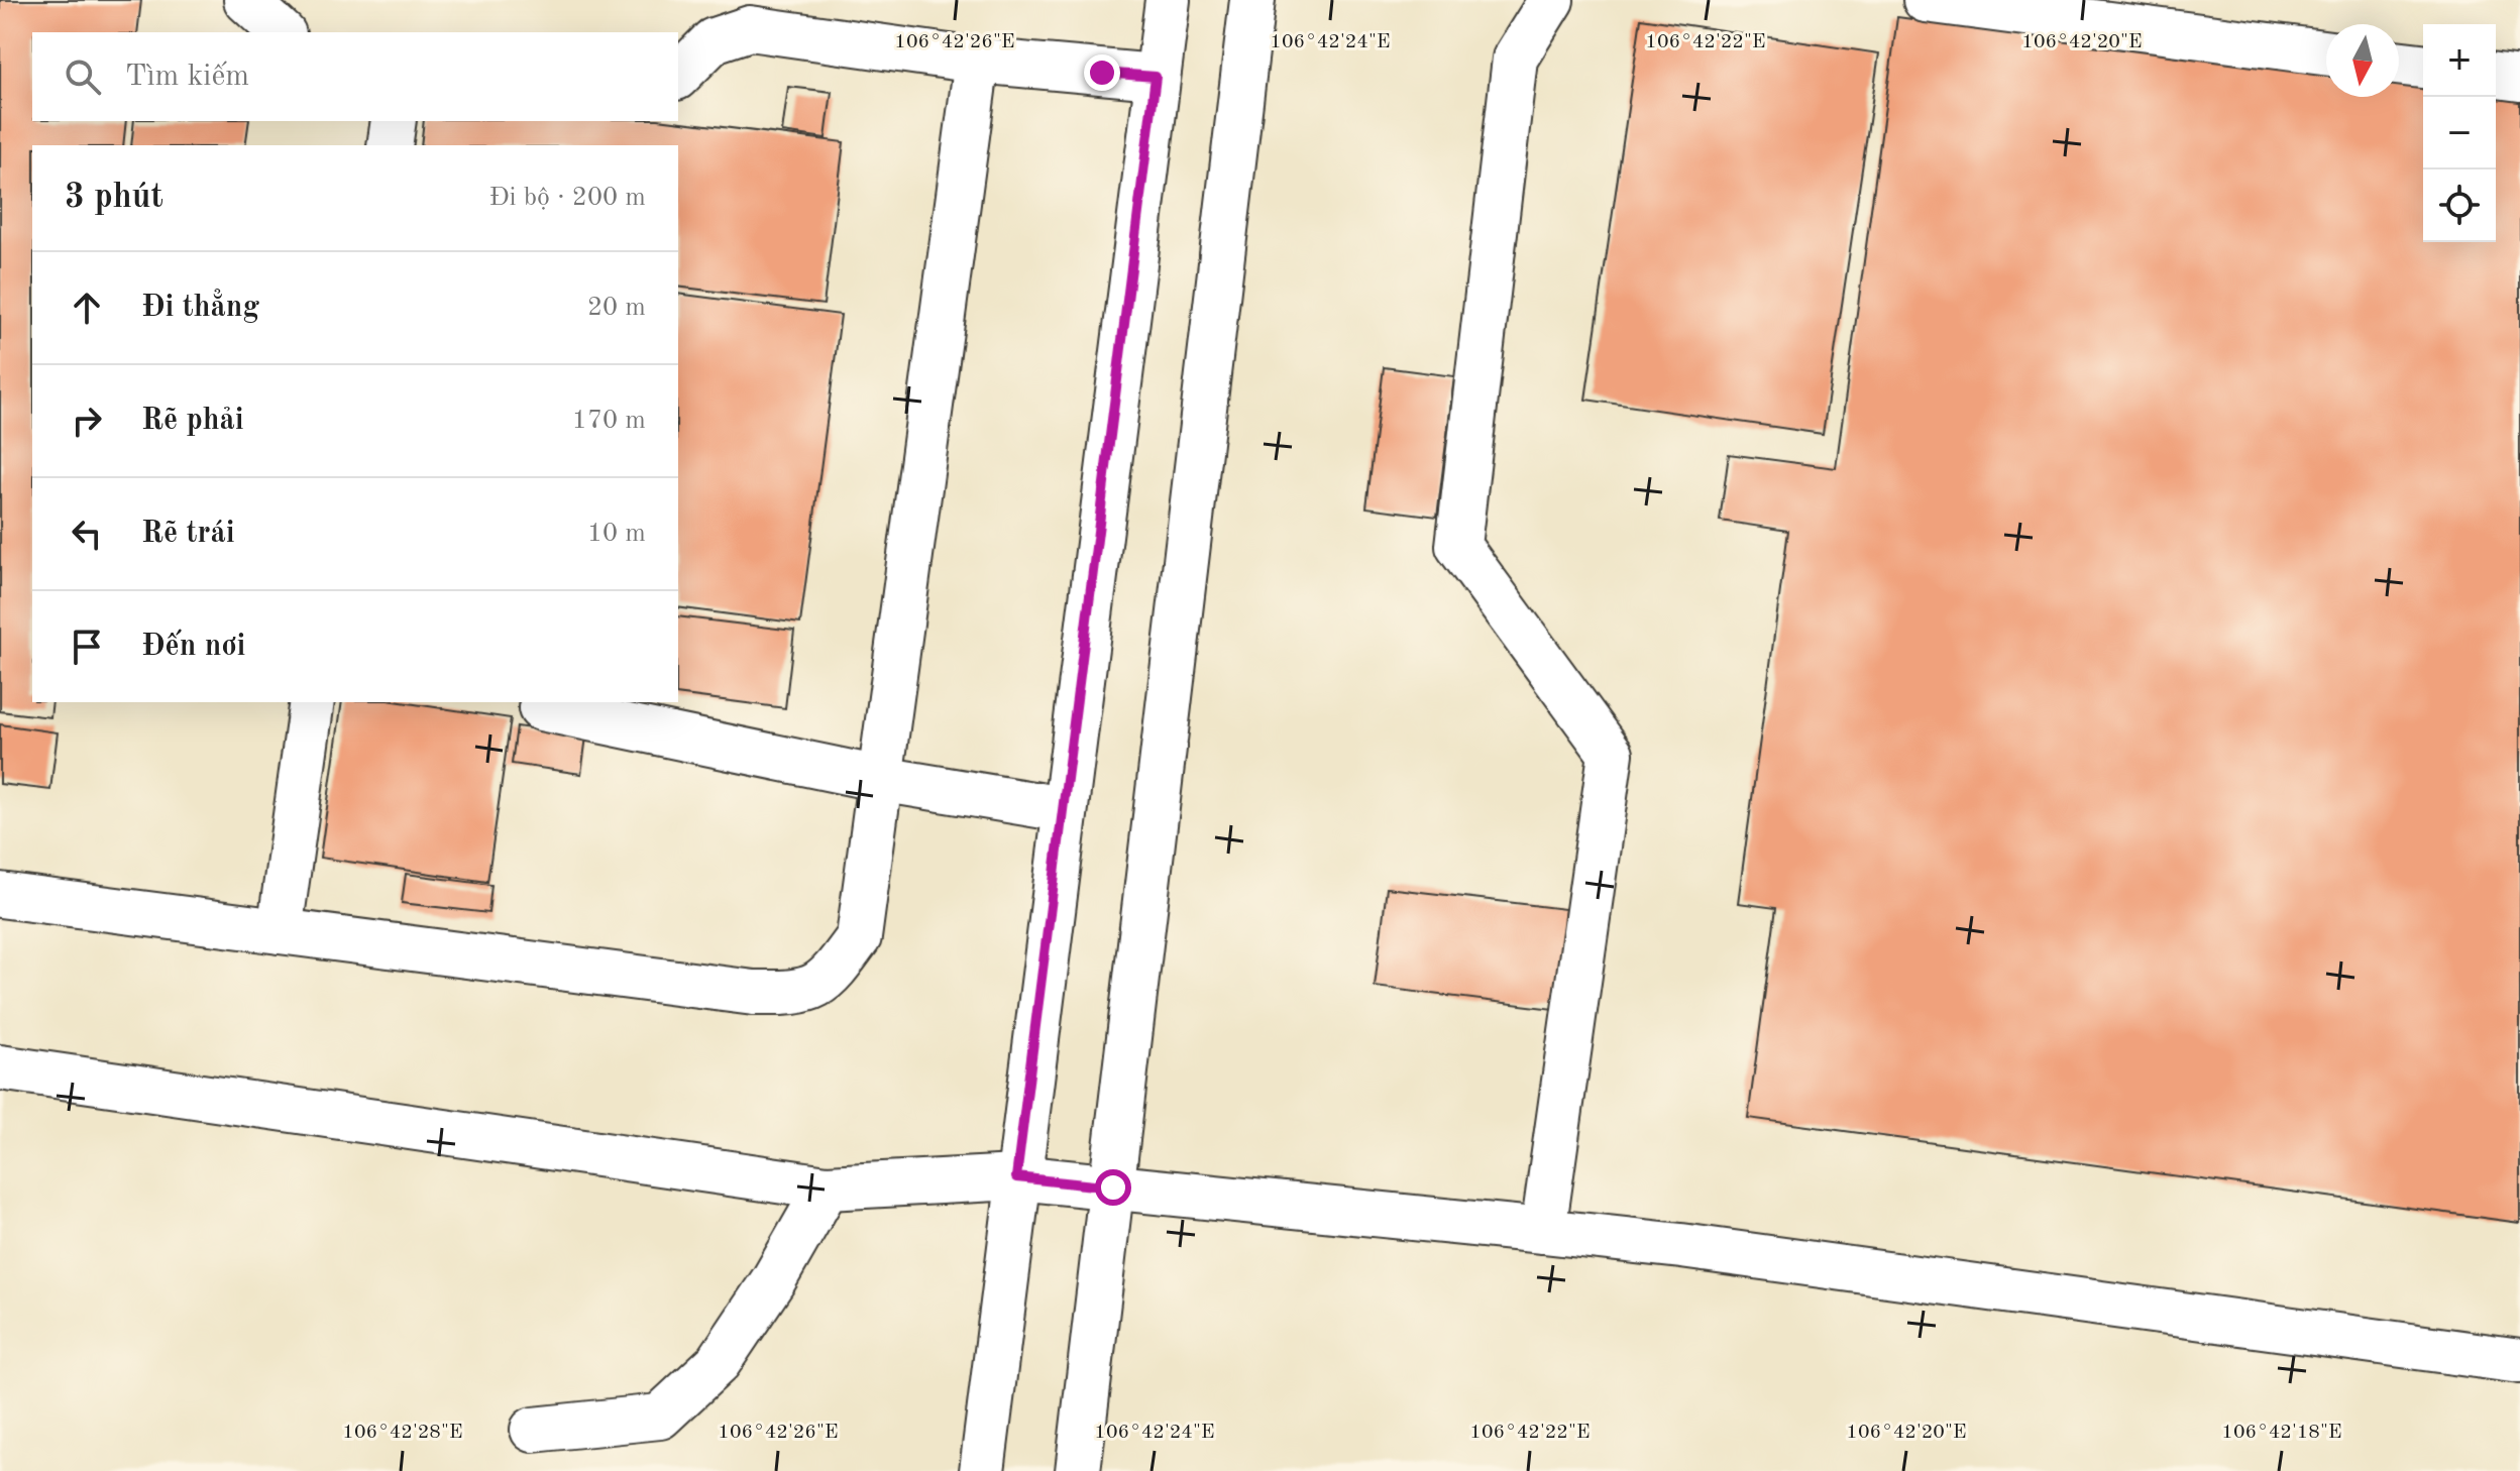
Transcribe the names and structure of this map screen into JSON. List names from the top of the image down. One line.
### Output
{"north":"bottom","page":{"map_buttons":["+","−"],"search":"Tìm kiếm","heading":["3 phút","Đi bộ · 200 m"],"list":[["Đi thẳng","20 m"],["Rẽ phải","170 m"],["Rẽ trái","10 m"],"Đến nơi"]},"coordinates":["106°42'26\"E","106°42'24\"E","106°42'22\"E","106°42'20\"E","106°42'28\"E","106°42'18\"E"]}
